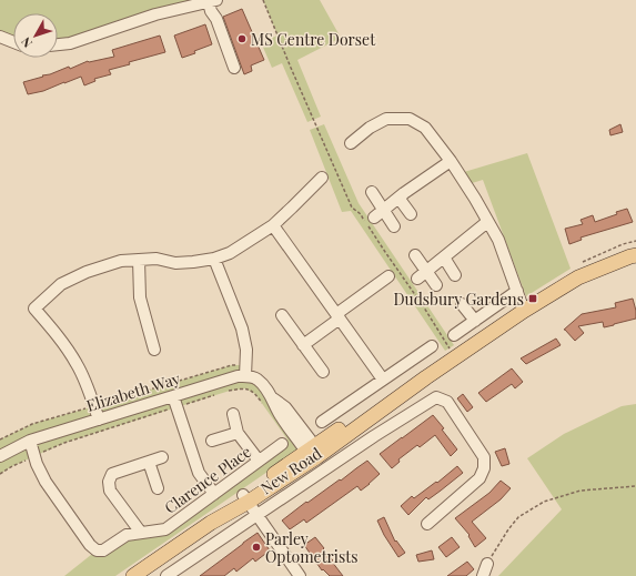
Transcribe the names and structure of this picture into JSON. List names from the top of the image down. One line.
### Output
{"streets":{"main road":["New Road"],"street":["Elizabeth Way","Clarence Place"]},"crossings":[["Elizabeth Way","Clarence Place"]],"places":{"other":["MS Centre Dorset","Parley Optometrists"],"transit":["Dudsbury Gardens"]},"north":"bottom left"}
